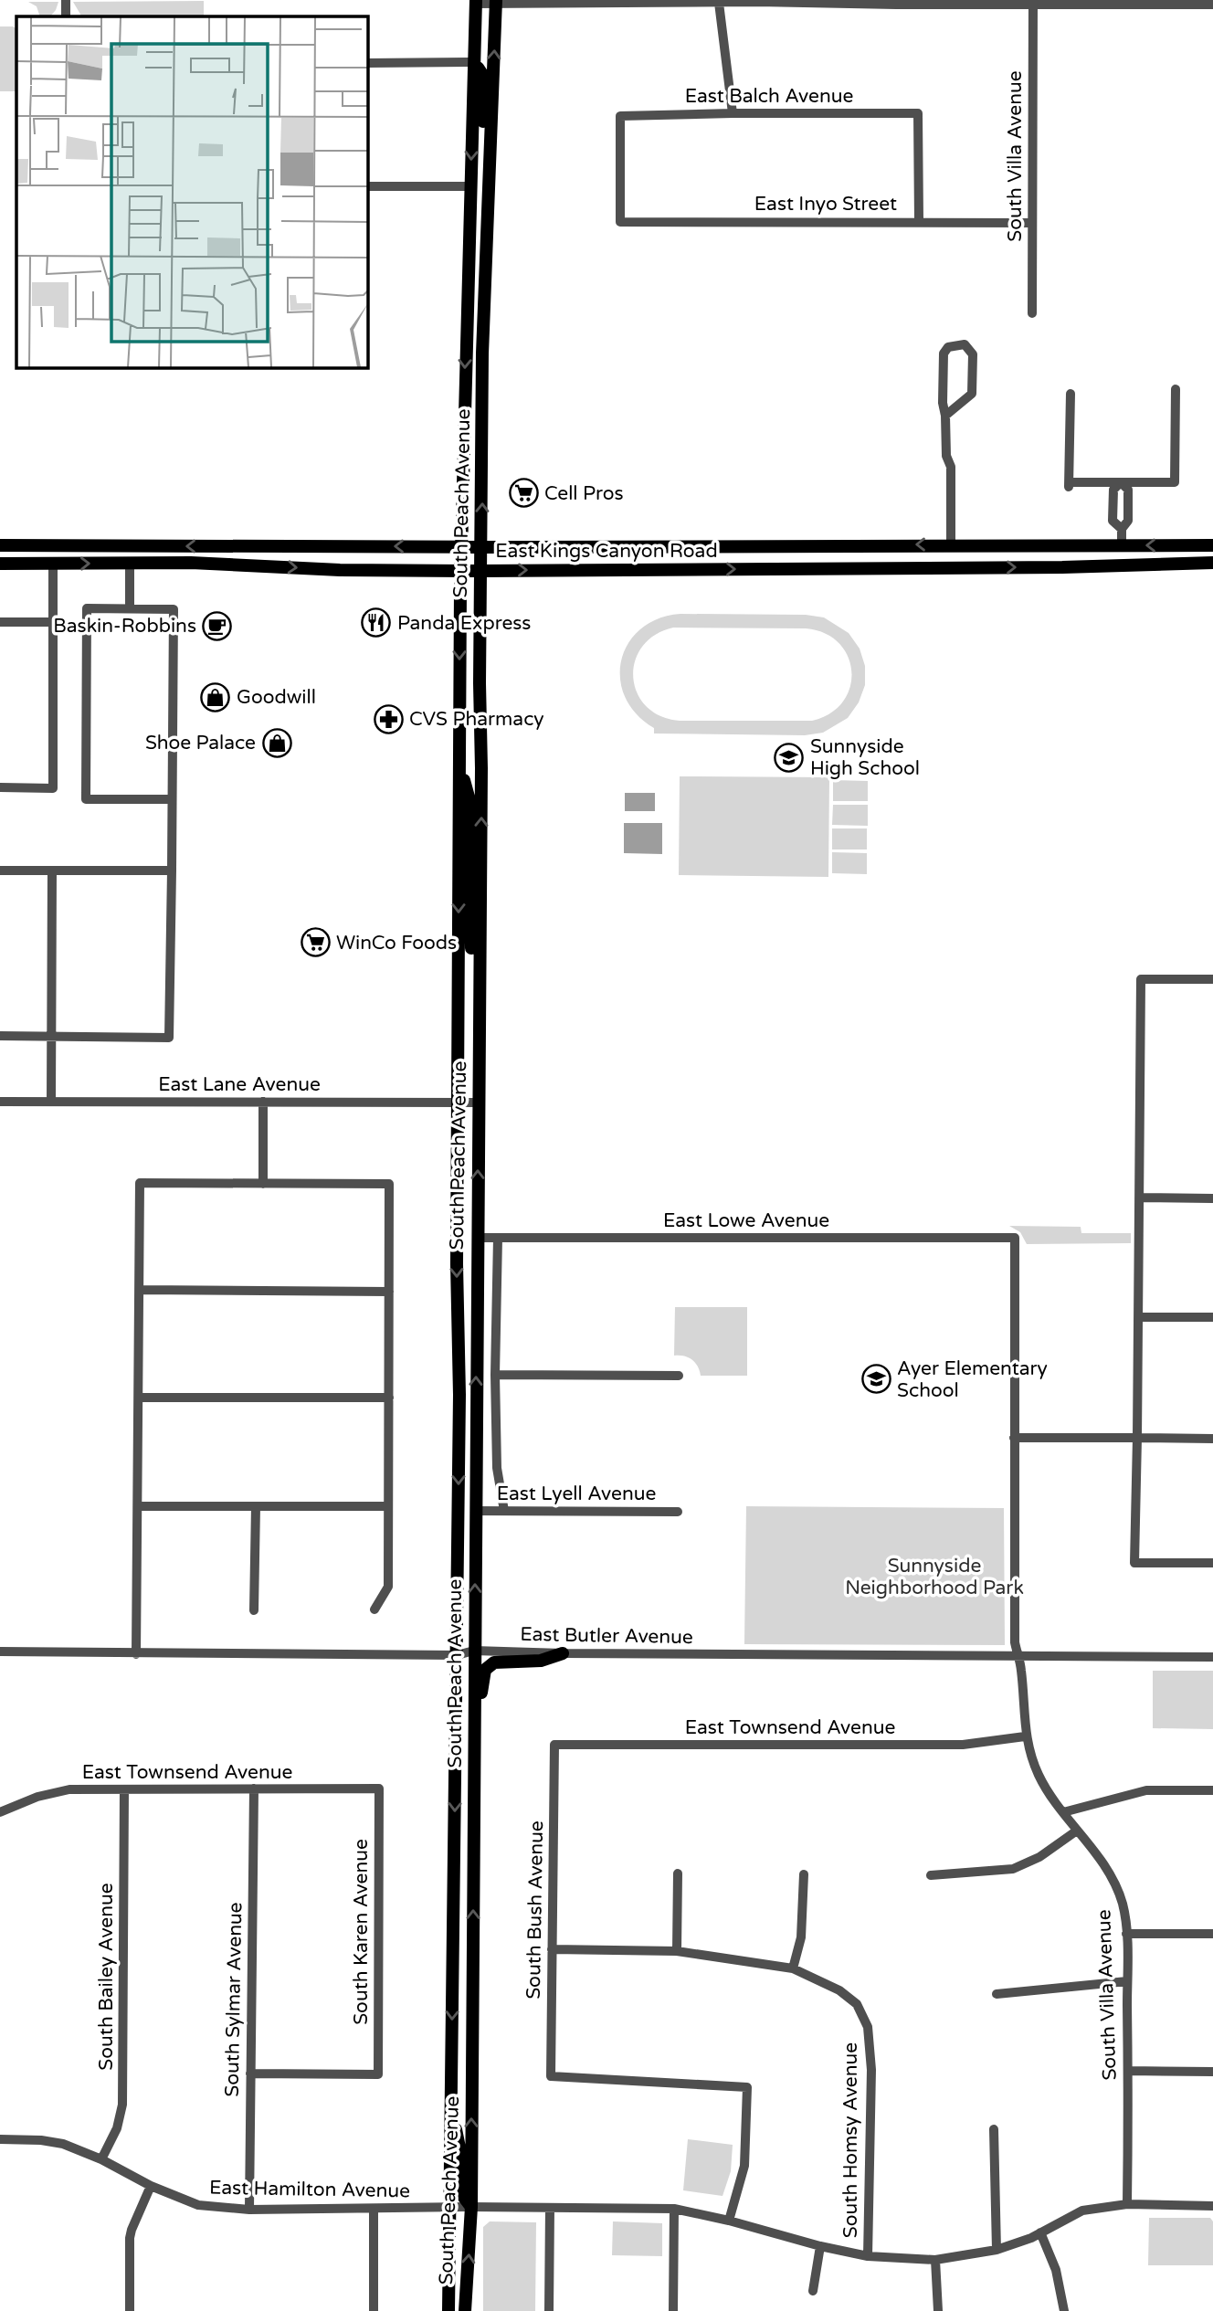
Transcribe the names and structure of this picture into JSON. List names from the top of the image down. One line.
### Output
{"streets":{"main road":["South Peach Avenue","East Kings Canyon Road"],"street":["East Balch Avenue","South Villa Avenue","East Inyo Street","East Lane Avenue","East Lowe Avenue","East Lyell Avenue","East Butler Avenue","East Townsend Avenue","South Bush Avenue","South Karen Avenue","South Bailey Avenue","South Sylmar Avenue","South Homsy Avenue","East Hamilton Avenue"]},"crossings":[["East Balch Avenue","East Inyo Street"],["South Villa Avenue","East Inyo Street"],["South Villa Avenue","East Lowe Avenue"],["South Villa Avenue","East Butler Avenue"],["South Villa Avenue","East Townsend Avenue"],["South Villa Avenue","East Hamilton Avenue"],["South Peach Avenue","East Kings Canyon Road"],["South Peach Avenue","East Lane Avenue"],["South Peach Avenue","East Lowe Avenue"],["South Peach Avenue","East Lyell Avenue"],["South Peach Avenue","East Butler Avenue"],["South Peach Avenue","East Hamilton Avenue"],["East Townsend Avenue","South Bush Avenue"],["East Townsend Avenue","South Karen Avenue"],["East Townsend Avenue","South Bailey Avenue"],["East Townsend Avenue","South Sylmar Avenue"],["South Bush Avenue","South Homsy Avenue"],["South Bush Avenue","East Hamilton Avenue"],["South Karen Avenue","South Sylmar Avenue"],["South Bailey Avenue","East Hamilton Avenue"],["South Sylmar Avenue","East Hamilton Avenue"],["South Homsy Avenue","East Hamilton Avenue"]],"parks":["Sunnyside Neighborhood Park"],"places":{"supermarket":["Cell Pros","WinCo Foods"],"restaurant":["Panda Express"],"cafe":["Baskin-Robbins"],"shop":["Goodwill","Shoe Palace"],"pharmacy":["CVS Pharmacy"],"school or university":["Sunnyside High School","Ayer Elementary School"]}}
